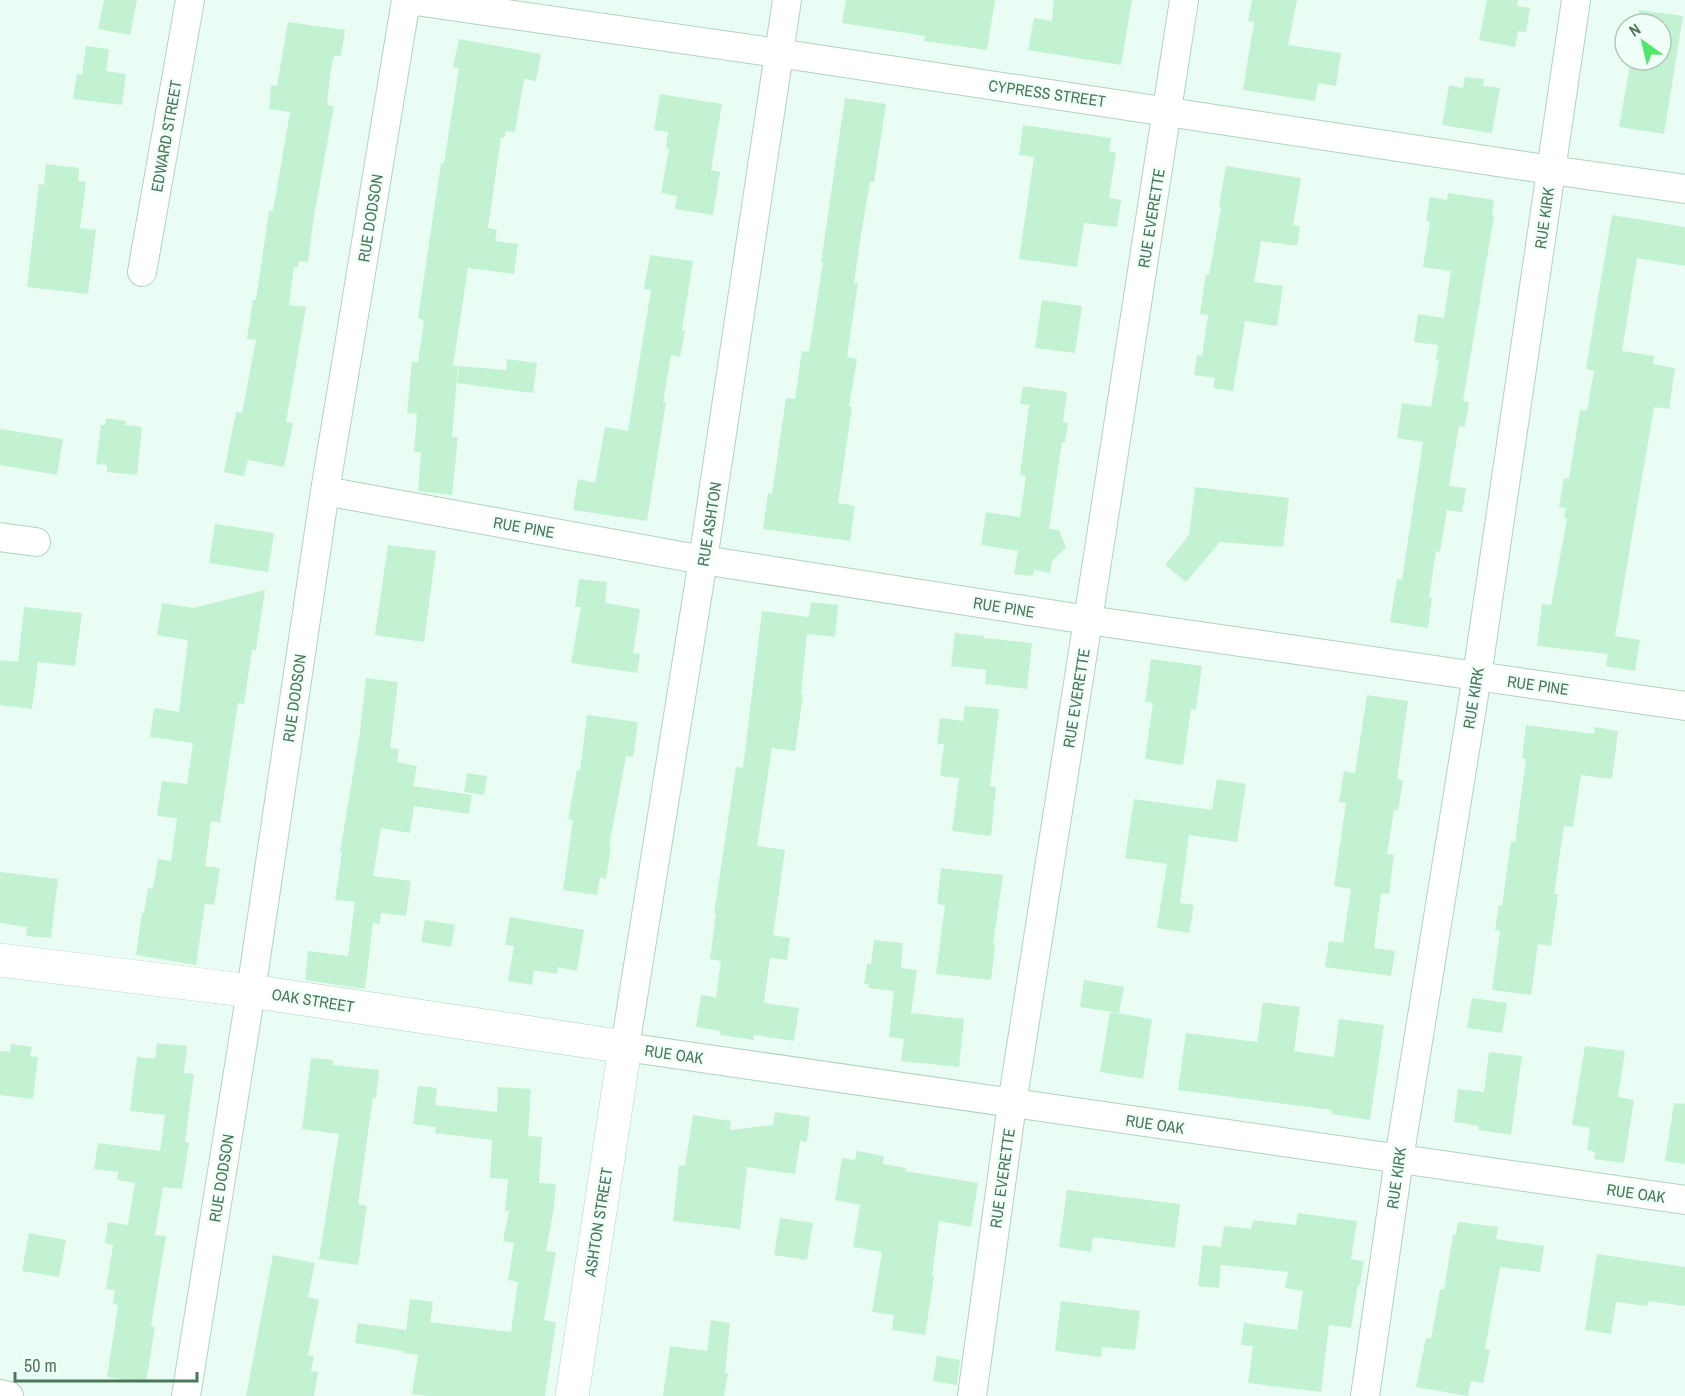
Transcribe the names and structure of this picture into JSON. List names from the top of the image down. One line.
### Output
{"streets":{"main road":["OAK STREET","ASHTON STREET"],"street":["CYPRESS STREET","EDWARD STREET","RUE DODSON","RUE EVERETTE","RUE KIRK","RUE ASHTON","RUE PINE","RUE OAK"]},"crossings":[["CYPRESS STREET","RUE DODSON"],["CYPRESS STREET","RUE EVERETTE"],["CYPRESS STREET","RUE KIRK"],["CYPRESS STREET","RUE ASHTON"],["RUE DODSON","RUE PINE"],["RUE DODSON","OAK STREET"],["RUE EVERETTE","RUE PINE"],["RUE EVERETTE","RUE OAK"],["RUE KIRK","RUE PINE"],["RUE KIRK","RUE OAK"],["RUE ASHTON","RUE PINE"],["RUE ASHTON","OAK STREET"],["RUE ASHTON","RUE OAK"],["RUE ASHTON","ASHTON STREET"],["OAK STREET","RUE OAK"],["OAK STREET","ASHTON STREET"],["RUE OAK","ASHTON STREET"]],"scale_bar":"50 m","north":"top left"}
